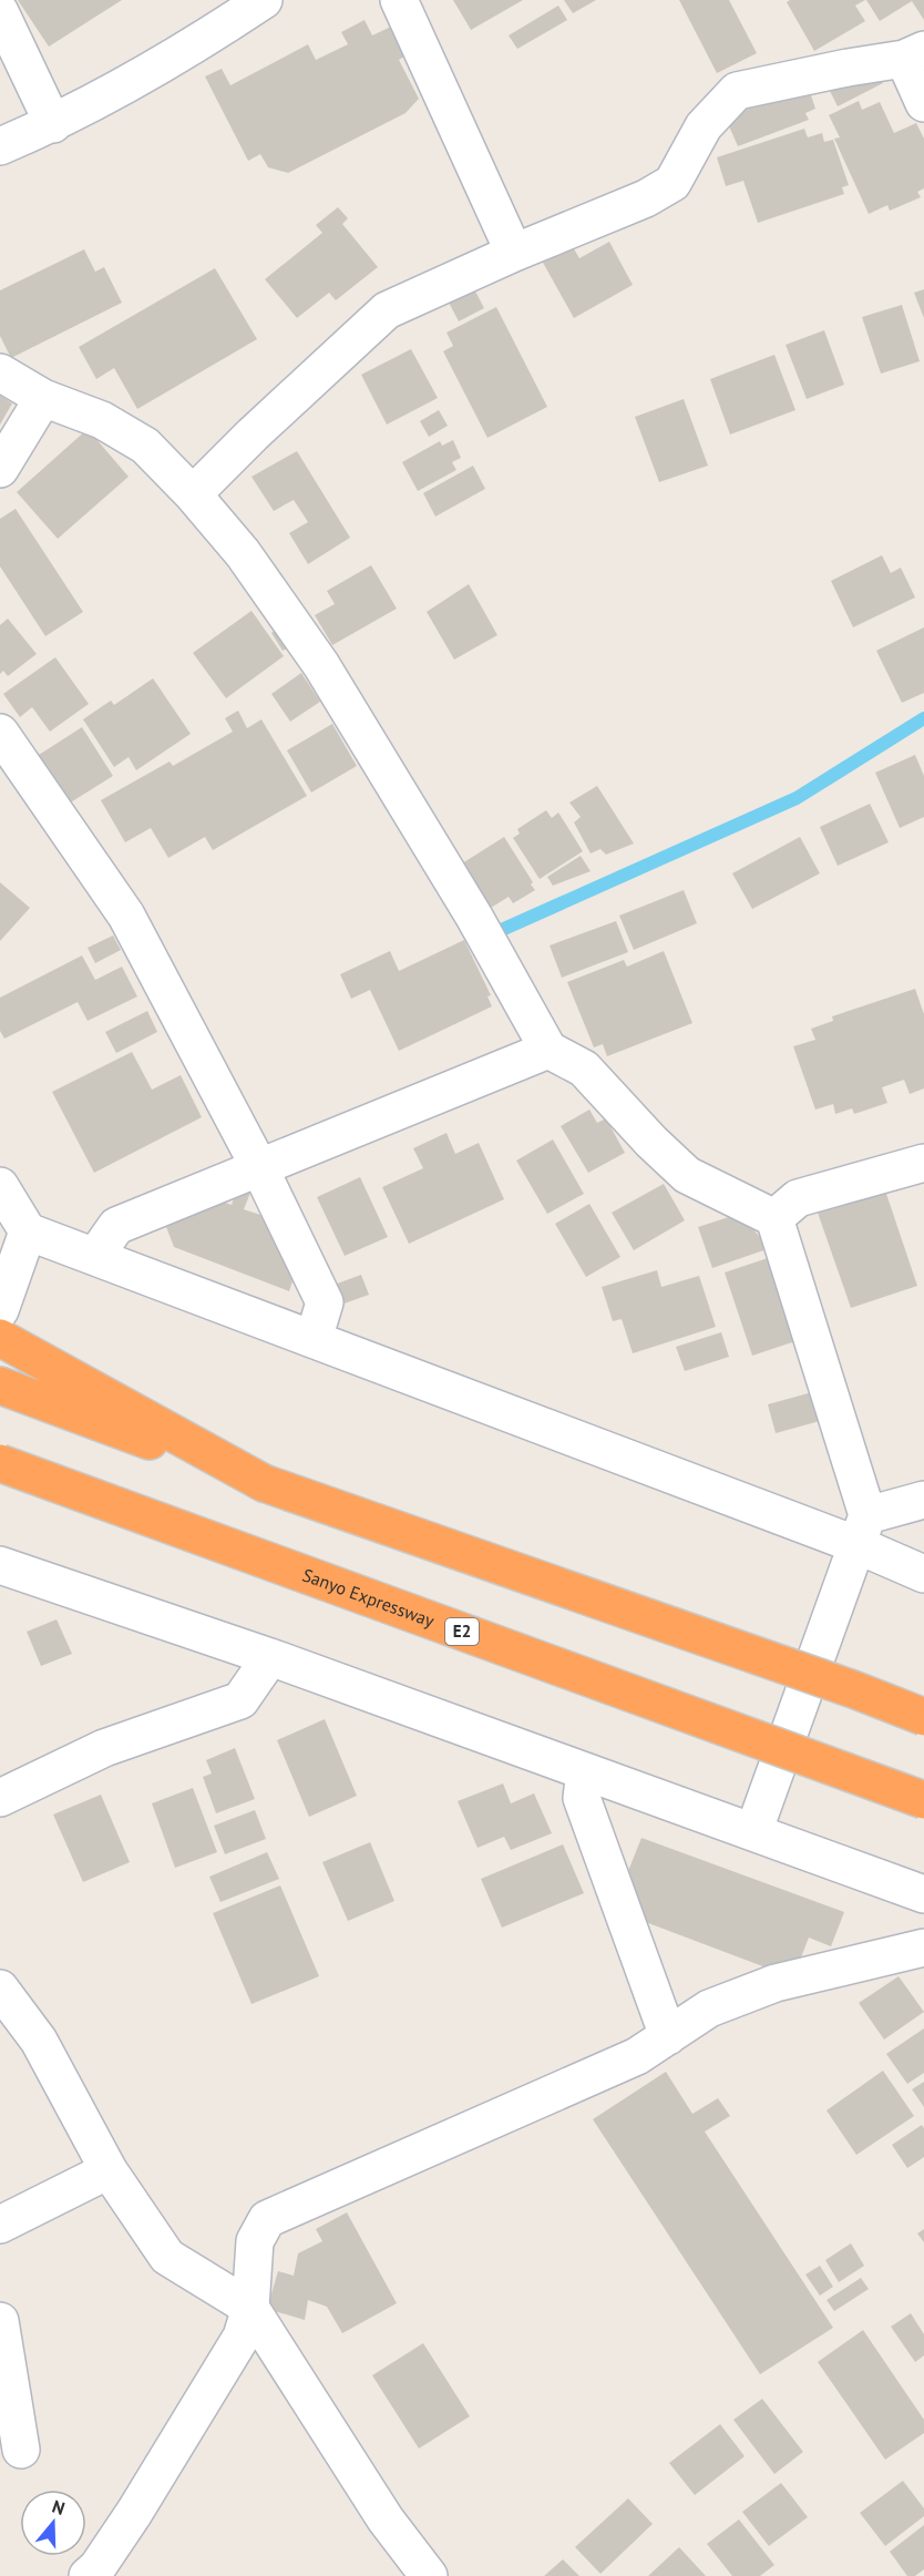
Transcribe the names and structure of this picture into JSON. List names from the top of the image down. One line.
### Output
{"streets":{"highway":["Sanyo Expressway","E2"]},"north":"top"}
